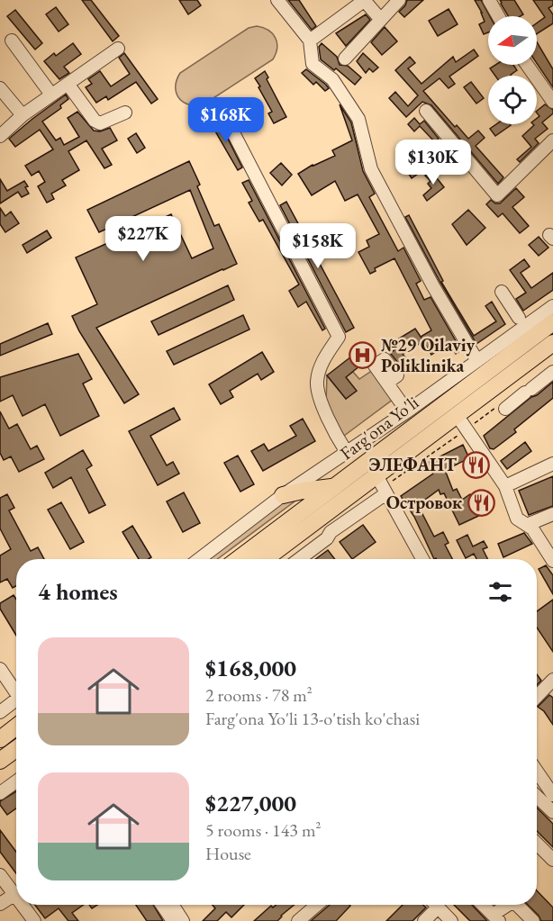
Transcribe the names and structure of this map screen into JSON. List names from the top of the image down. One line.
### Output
{"streets":{"main road":["Farg'ona Yo'li"]},"places":{"hospital":["№29 Oilaviy Poliklinika"],"restaurant":["ЭЛЕФАНТ","Островок"]},"north":"left","page":{"price":["$168K","$130K","$227K","$158K"],"heading":"4 homes","list":[{"name":"$168,000","note":"2 rooms · 78 m² · Farg'ona Yo'li 13-o'tish ko'chasi"},{"name":"$227,000","note":"5 rooms · 143 m² · House"}]}}
